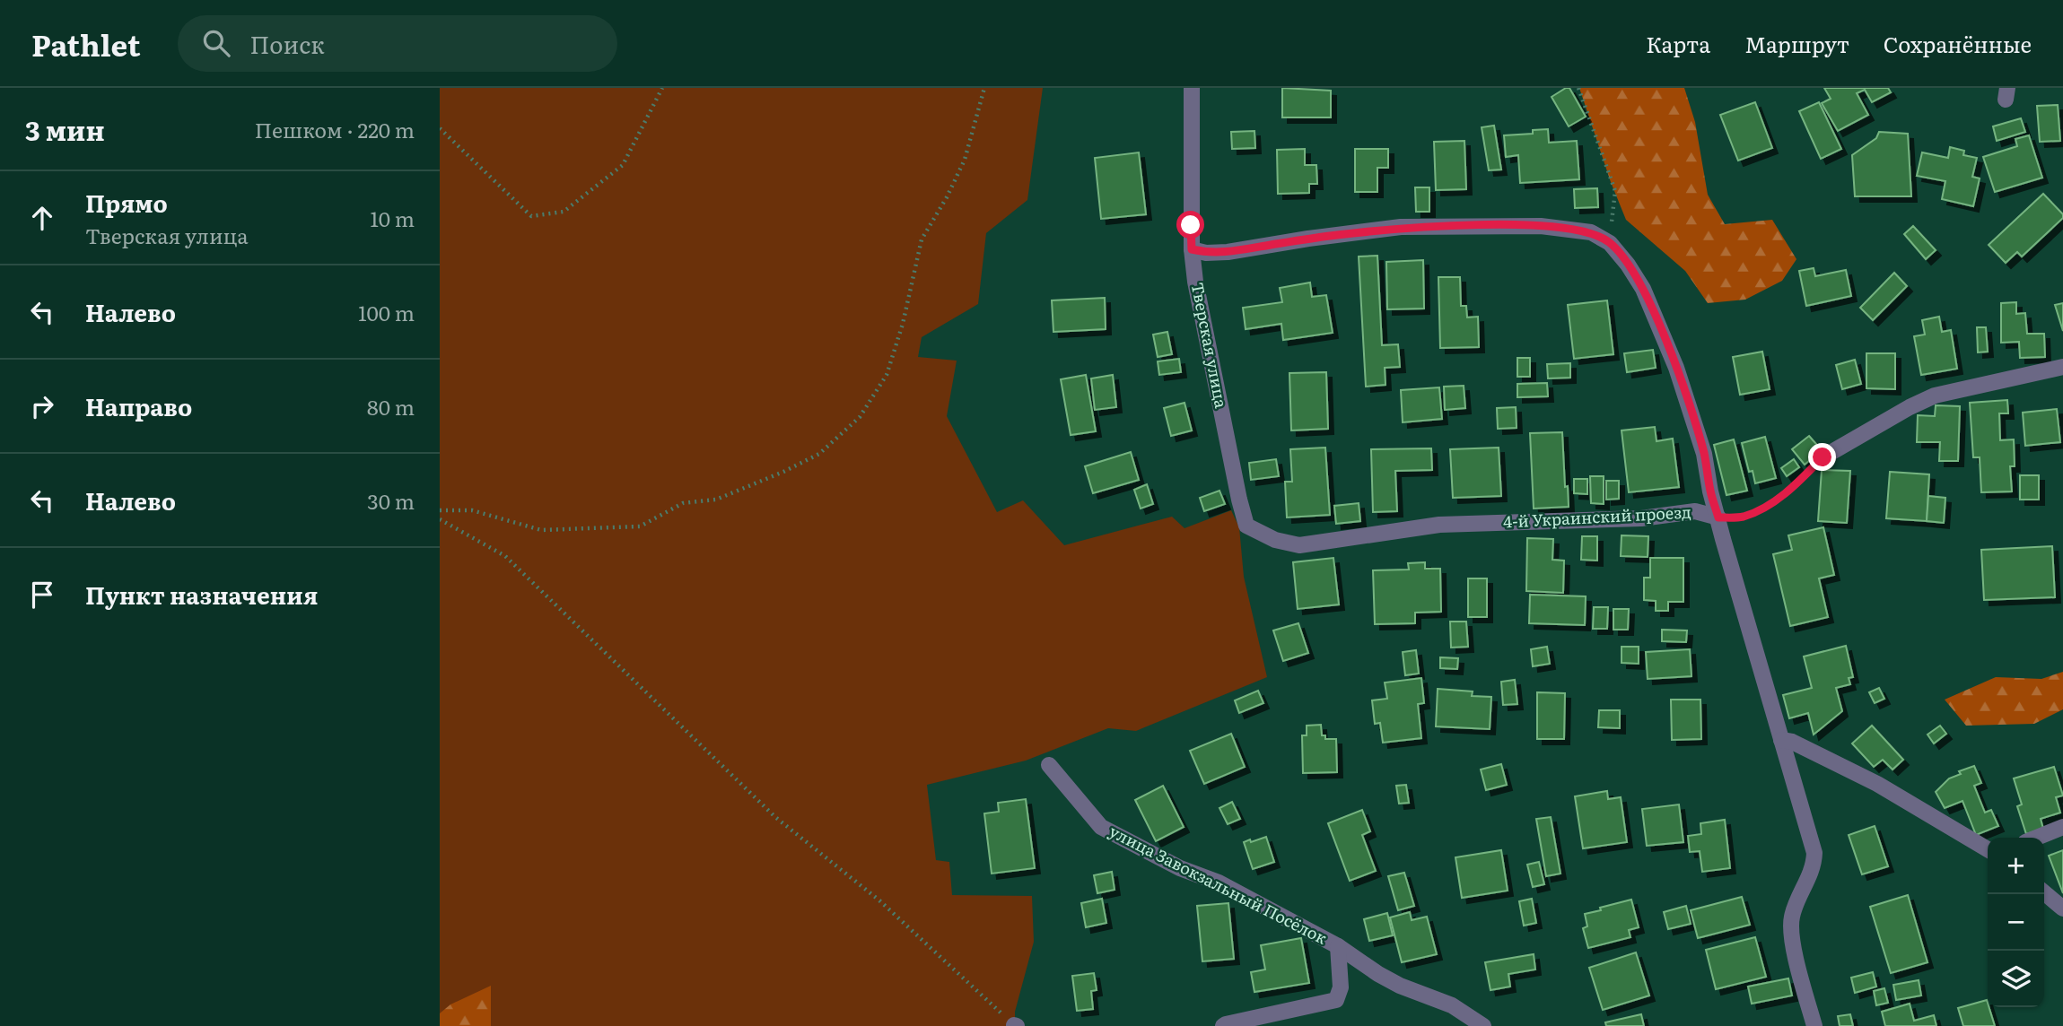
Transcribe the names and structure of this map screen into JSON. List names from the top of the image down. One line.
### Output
{"streets":{"street":["Тверская улица","4-й Украинский проезд","улица Завокзальный Посёлок"]},"crossings":[["Тверская улица","4-й Украинский проезд"]],"page":{"header":"Pathlet","search":"Поиск","nav":["Карта","Маршрут","Сохранённые"],"heading":["3 мин","Пешком · 220 m"],"list":[["Прямо","Тверская улица","10 m"],["Налево","100 m"],["Направо","80 m"],["Налево","30 m"],"Пункт назначения"],"map_buttons":["+","−"]}}
